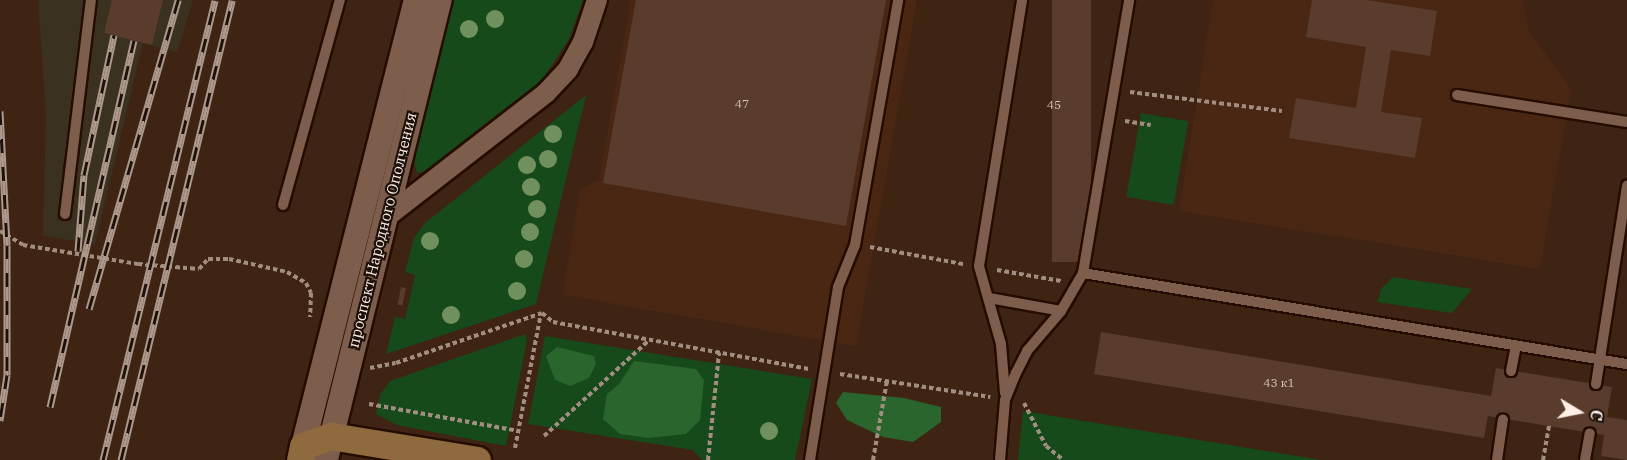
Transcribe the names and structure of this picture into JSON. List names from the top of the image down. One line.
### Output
{"streets":{"street":["проспект Народного Ополчения"]},"house_numbers":["47","45","43 к1"],"north":"right"}
